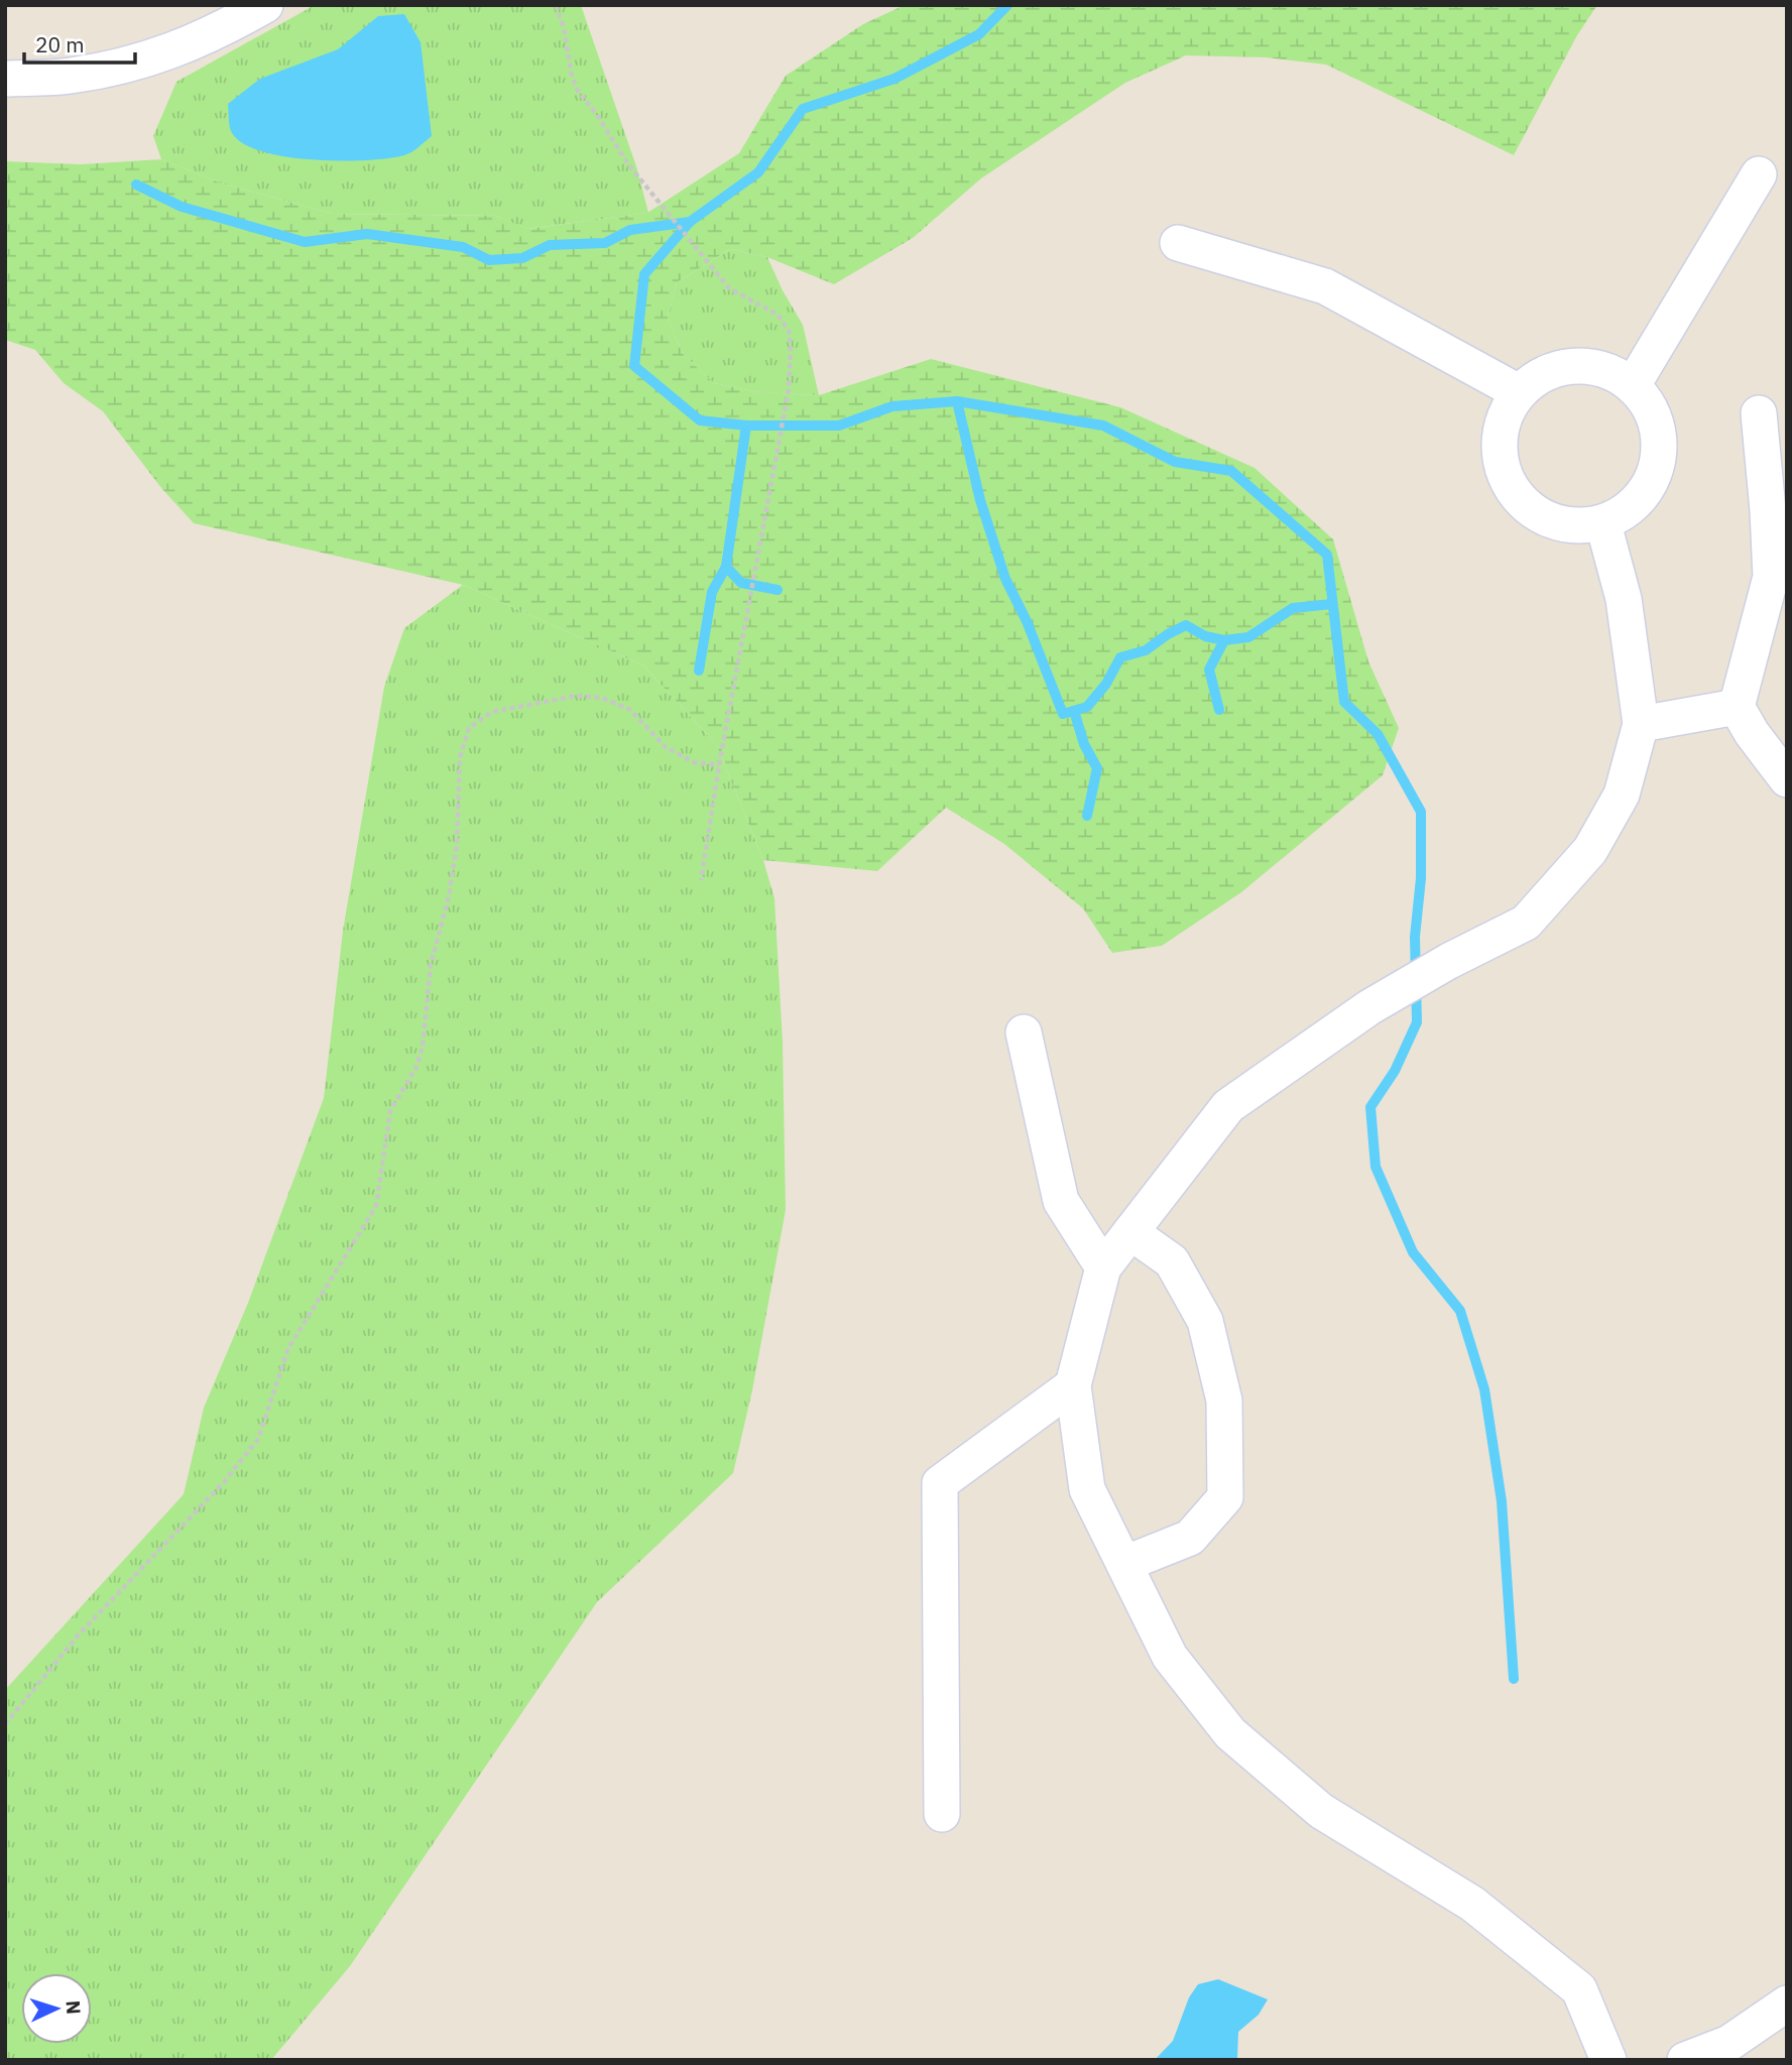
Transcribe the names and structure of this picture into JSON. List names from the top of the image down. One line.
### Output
{"scale_bar":"20 m","north":"right"}
